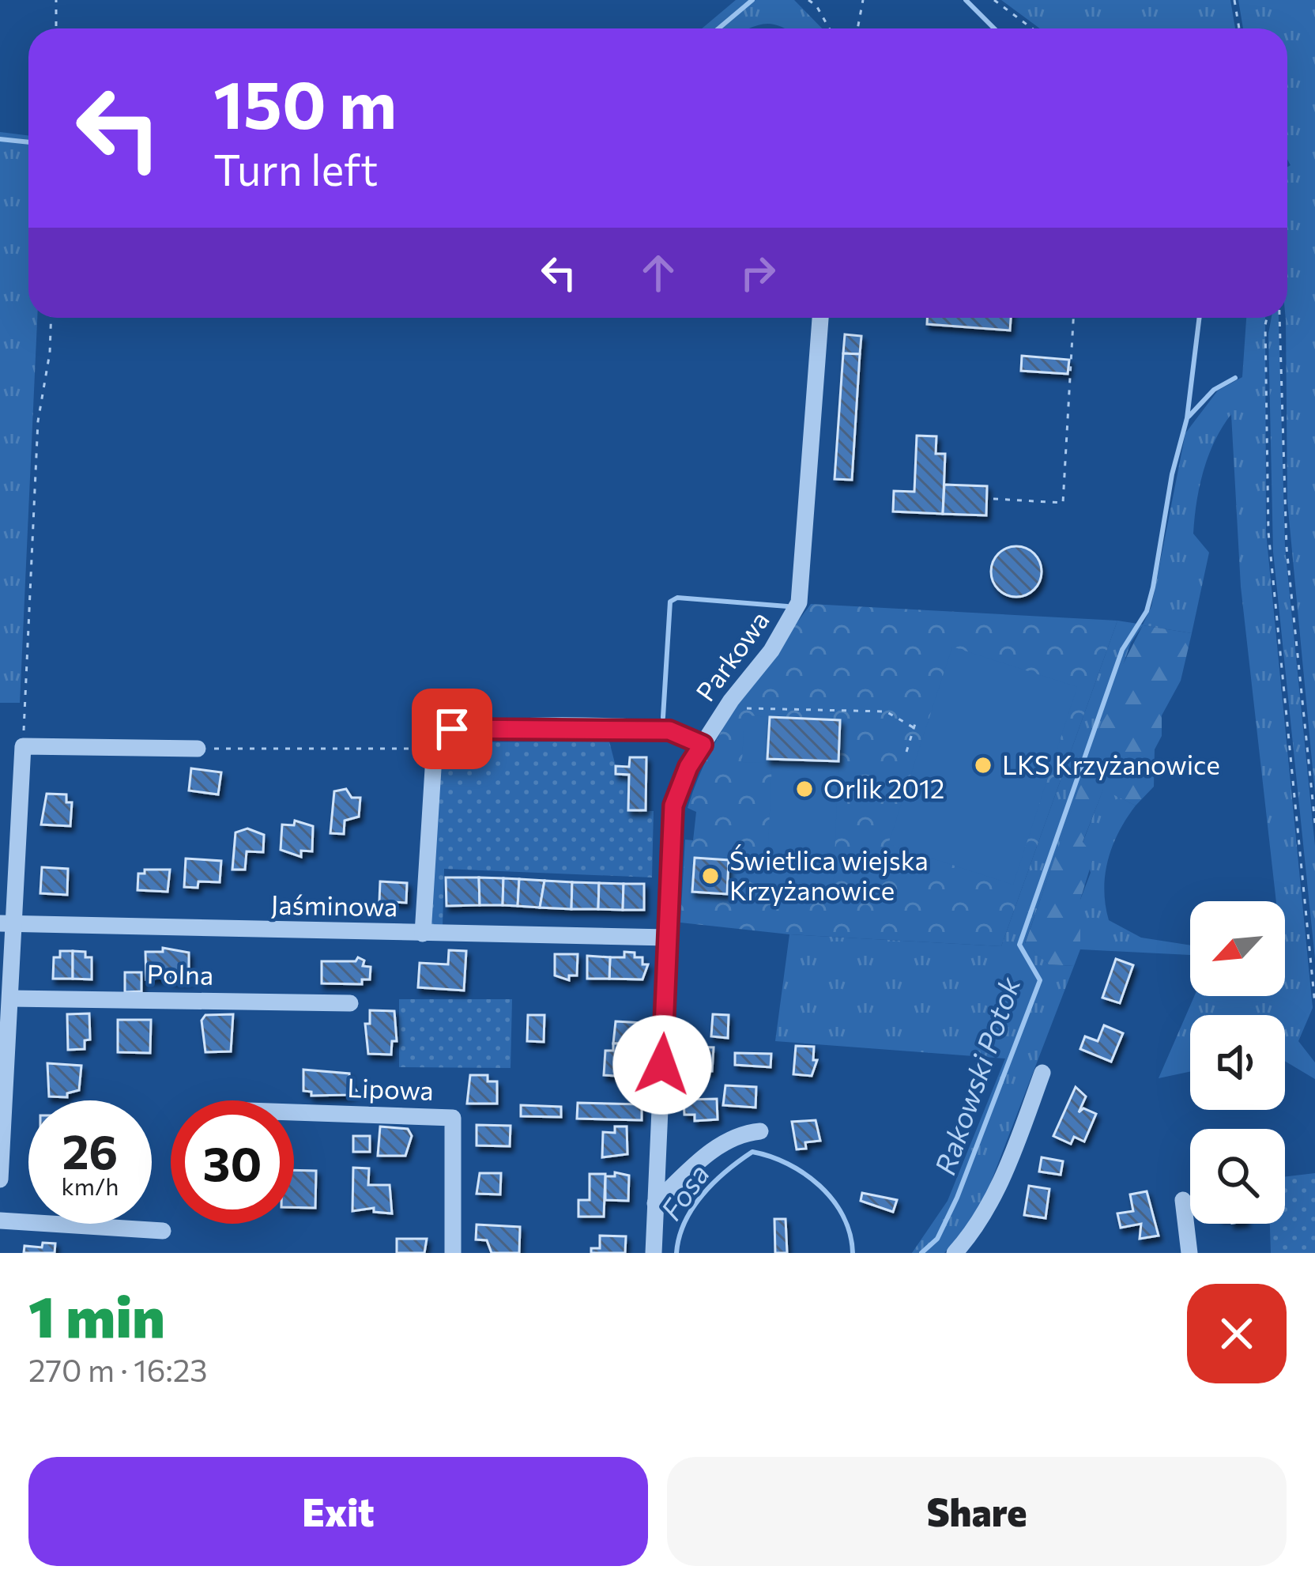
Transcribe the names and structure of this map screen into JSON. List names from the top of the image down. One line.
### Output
{"streets":{"street":["Parkowa","Jaśminowa","Polna","Lipowa"]},"crossings":[["Parkowa","Jaśminowa"]],"water":["Rakowski Potok","Fosa"],"places":["LKS Krzyżanowice","Orlik 2012","Świetlica wiejska Krzyżanowice"],"north":"bottom left","page":{"turn":["150 m","Turn left"],"speed":"26 km/h","limit":"30","heading":["1 min","270 m · 16:23"],"buttons":["Exit","Share"]}}
